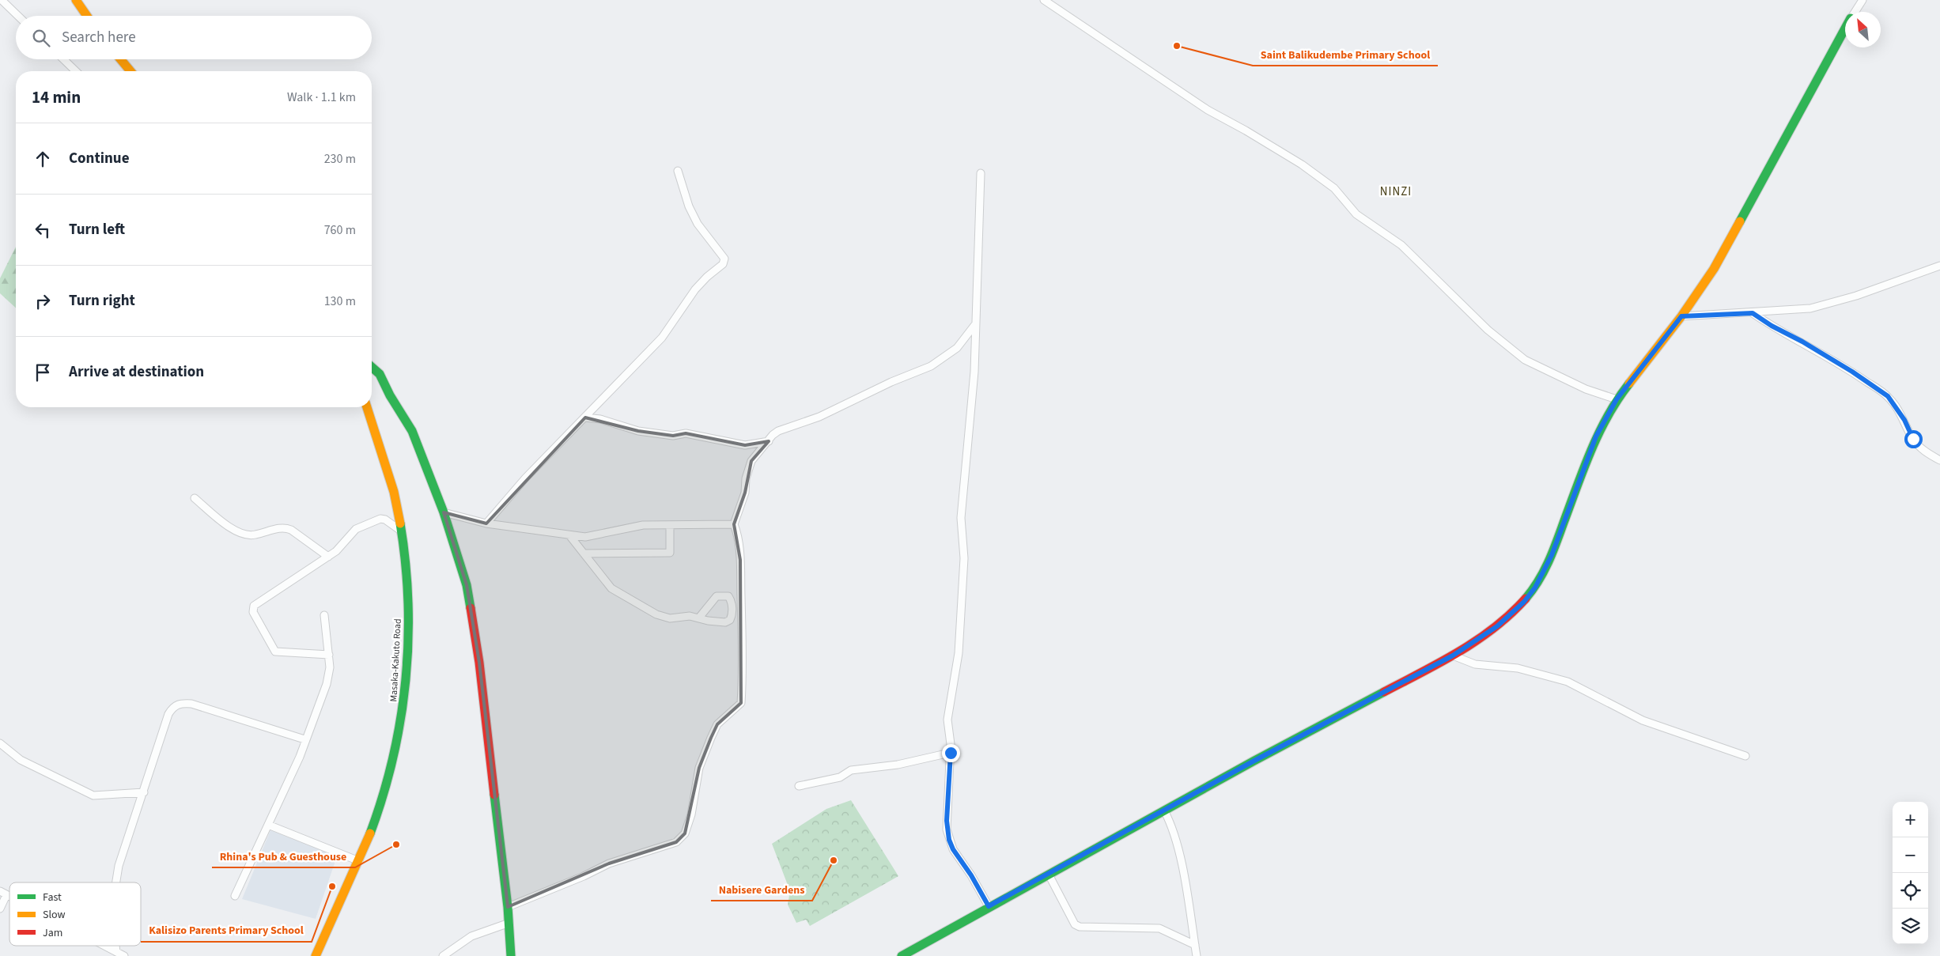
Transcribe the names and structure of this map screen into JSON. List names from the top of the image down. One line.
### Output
{"streets":{"main road":["Masaka-Kakuto Road"]},"districts":["NINZI"],"places":["Saint Balikudembe Primary School","Rhina's Pub & Guesthouse","Nabisere Gardens","Kalisizo Parents Primary School"],"legend":["Fast","Slow","Jam"],"north":"top left","page":{"search":"Search here","heading":["14 min","Walk · 1.1 km"],"list":[["Continue","230 m"],["Turn left","760 m"],["Turn right","130 m"],"Arrive at destination"],"map_buttons":["+","−"]}}
